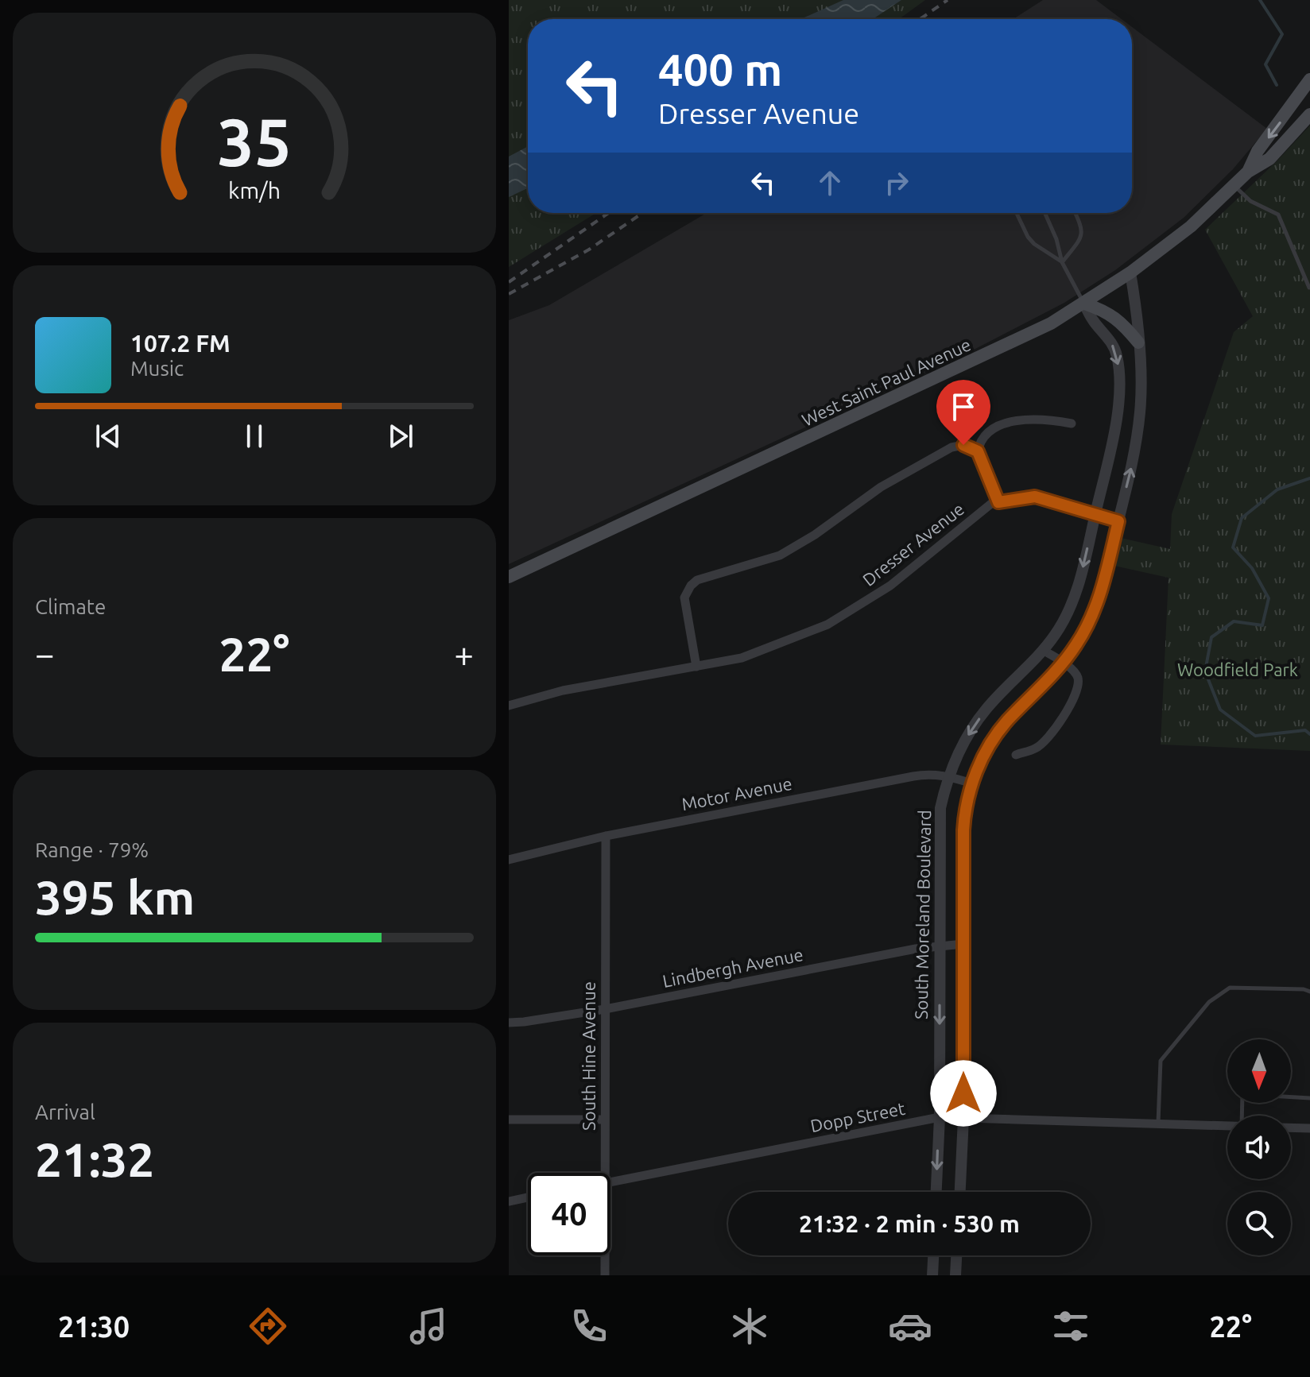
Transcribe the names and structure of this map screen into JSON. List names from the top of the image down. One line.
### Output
{"streets":{"main road":["West Saint Paul Avenue"],"street":["Dresser Avenue","Motor Avenue","South Moreland Boulevard","Lindbergh Avenue","South Hine Avenue","Dopp Street"]},"crossings":[["West Saint Paul Avenue","South Moreland Boulevard"],["Dresser Avenue","South Moreland Boulevard"],["Motor Avenue","South Moreland Boulevard"],["Motor Avenue","South Hine Avenue"],["South Moreland Boulevard","Lindbergh Avenue"],["South Moreland Boulevard","Dopp Street"],["Lindbergh Avenue","South Hine Avenue"]],"parks":["Woodfield Park"],"north":"bottom","page":{"turn":["400 m","Dresser Avenue"],"song":["107.2 FM","Music"],"tile":["Climate",["Range · 79%","395 km"],["Arrival","21:32"]],"heat":["−","22°","+"],"limit":"40","trip":"21:32 · 2 min · 530 m","tabs":["21:30","22°"],"gauge":["35","km/h"]}}
